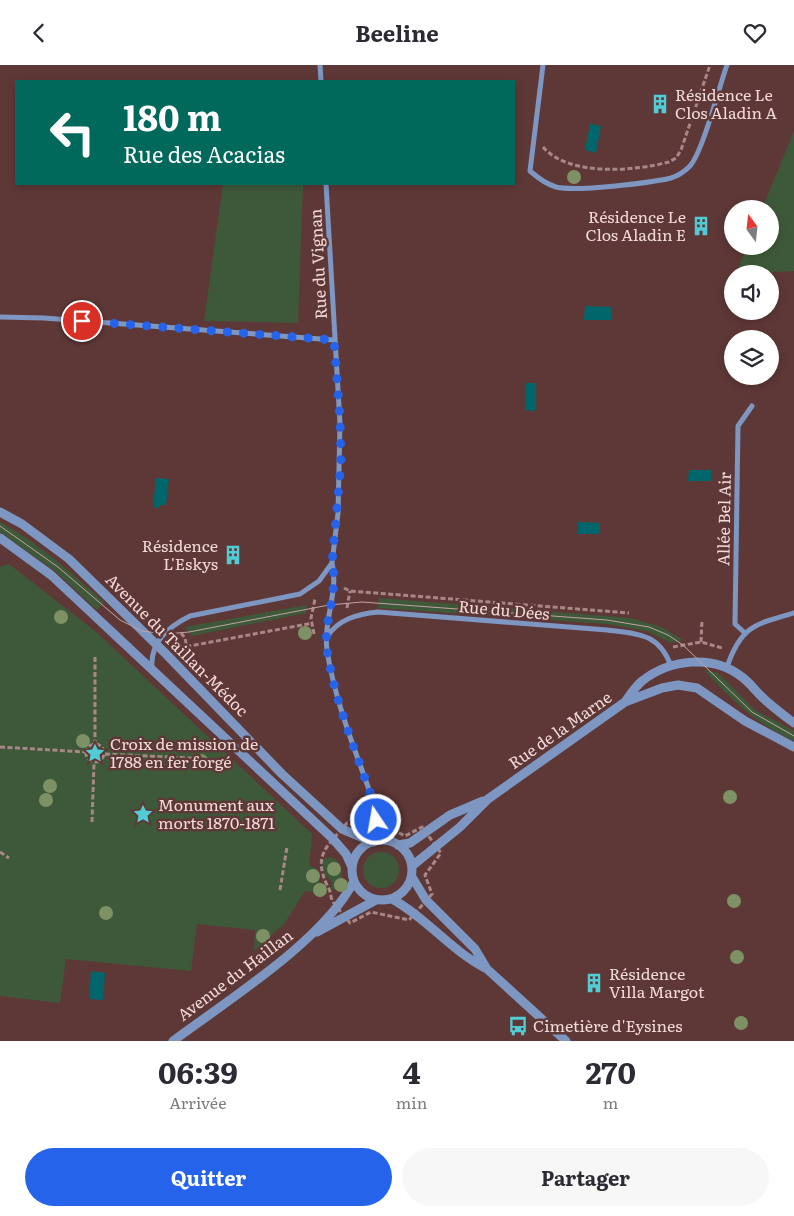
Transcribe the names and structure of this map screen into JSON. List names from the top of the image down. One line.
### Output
{"streets":{"street":["Rue du Vignan","Allée Bel Air","Rue du Dées","Avenue du Taillan-Médoc","Rue de la Marne","Avenue du Haillan"]},"crossings":[["Rue du Vignan","Rue du Dées"],["Rue du Vignan","Avenue du Taillan-Médoc"],["Rue du Vignan","Rue de la Marne"],["Rue du Vignan","Avenue du Haillan"],["Rue du Dées","Rue de la Marne"],["Avenue du Taillan-Médoc","Rue de la Marne"],["Avenue du Taillan-Médoc","Avenue du Haillan"],["Rue de la Marne","Avenue du Haillan"]],"places":{"building":["Résidence Le Clos Aladin A","Résidence Le Clos Aladin E","Résidence L'Eskys","Résidence Villa Margot"],"place":["Croix de mission de 1788 en fer forgé","Monument aux morts 1870-1871"],"bus stop":["Cimetière d'Eysines"]},"north":"top","page":{"header":"Beeline","turn":["180 m","Rue des Acacias"],"eta":["06:39","Arrivée","4","min","270","m"],"buttons":["Quitter","Partager"]}}
